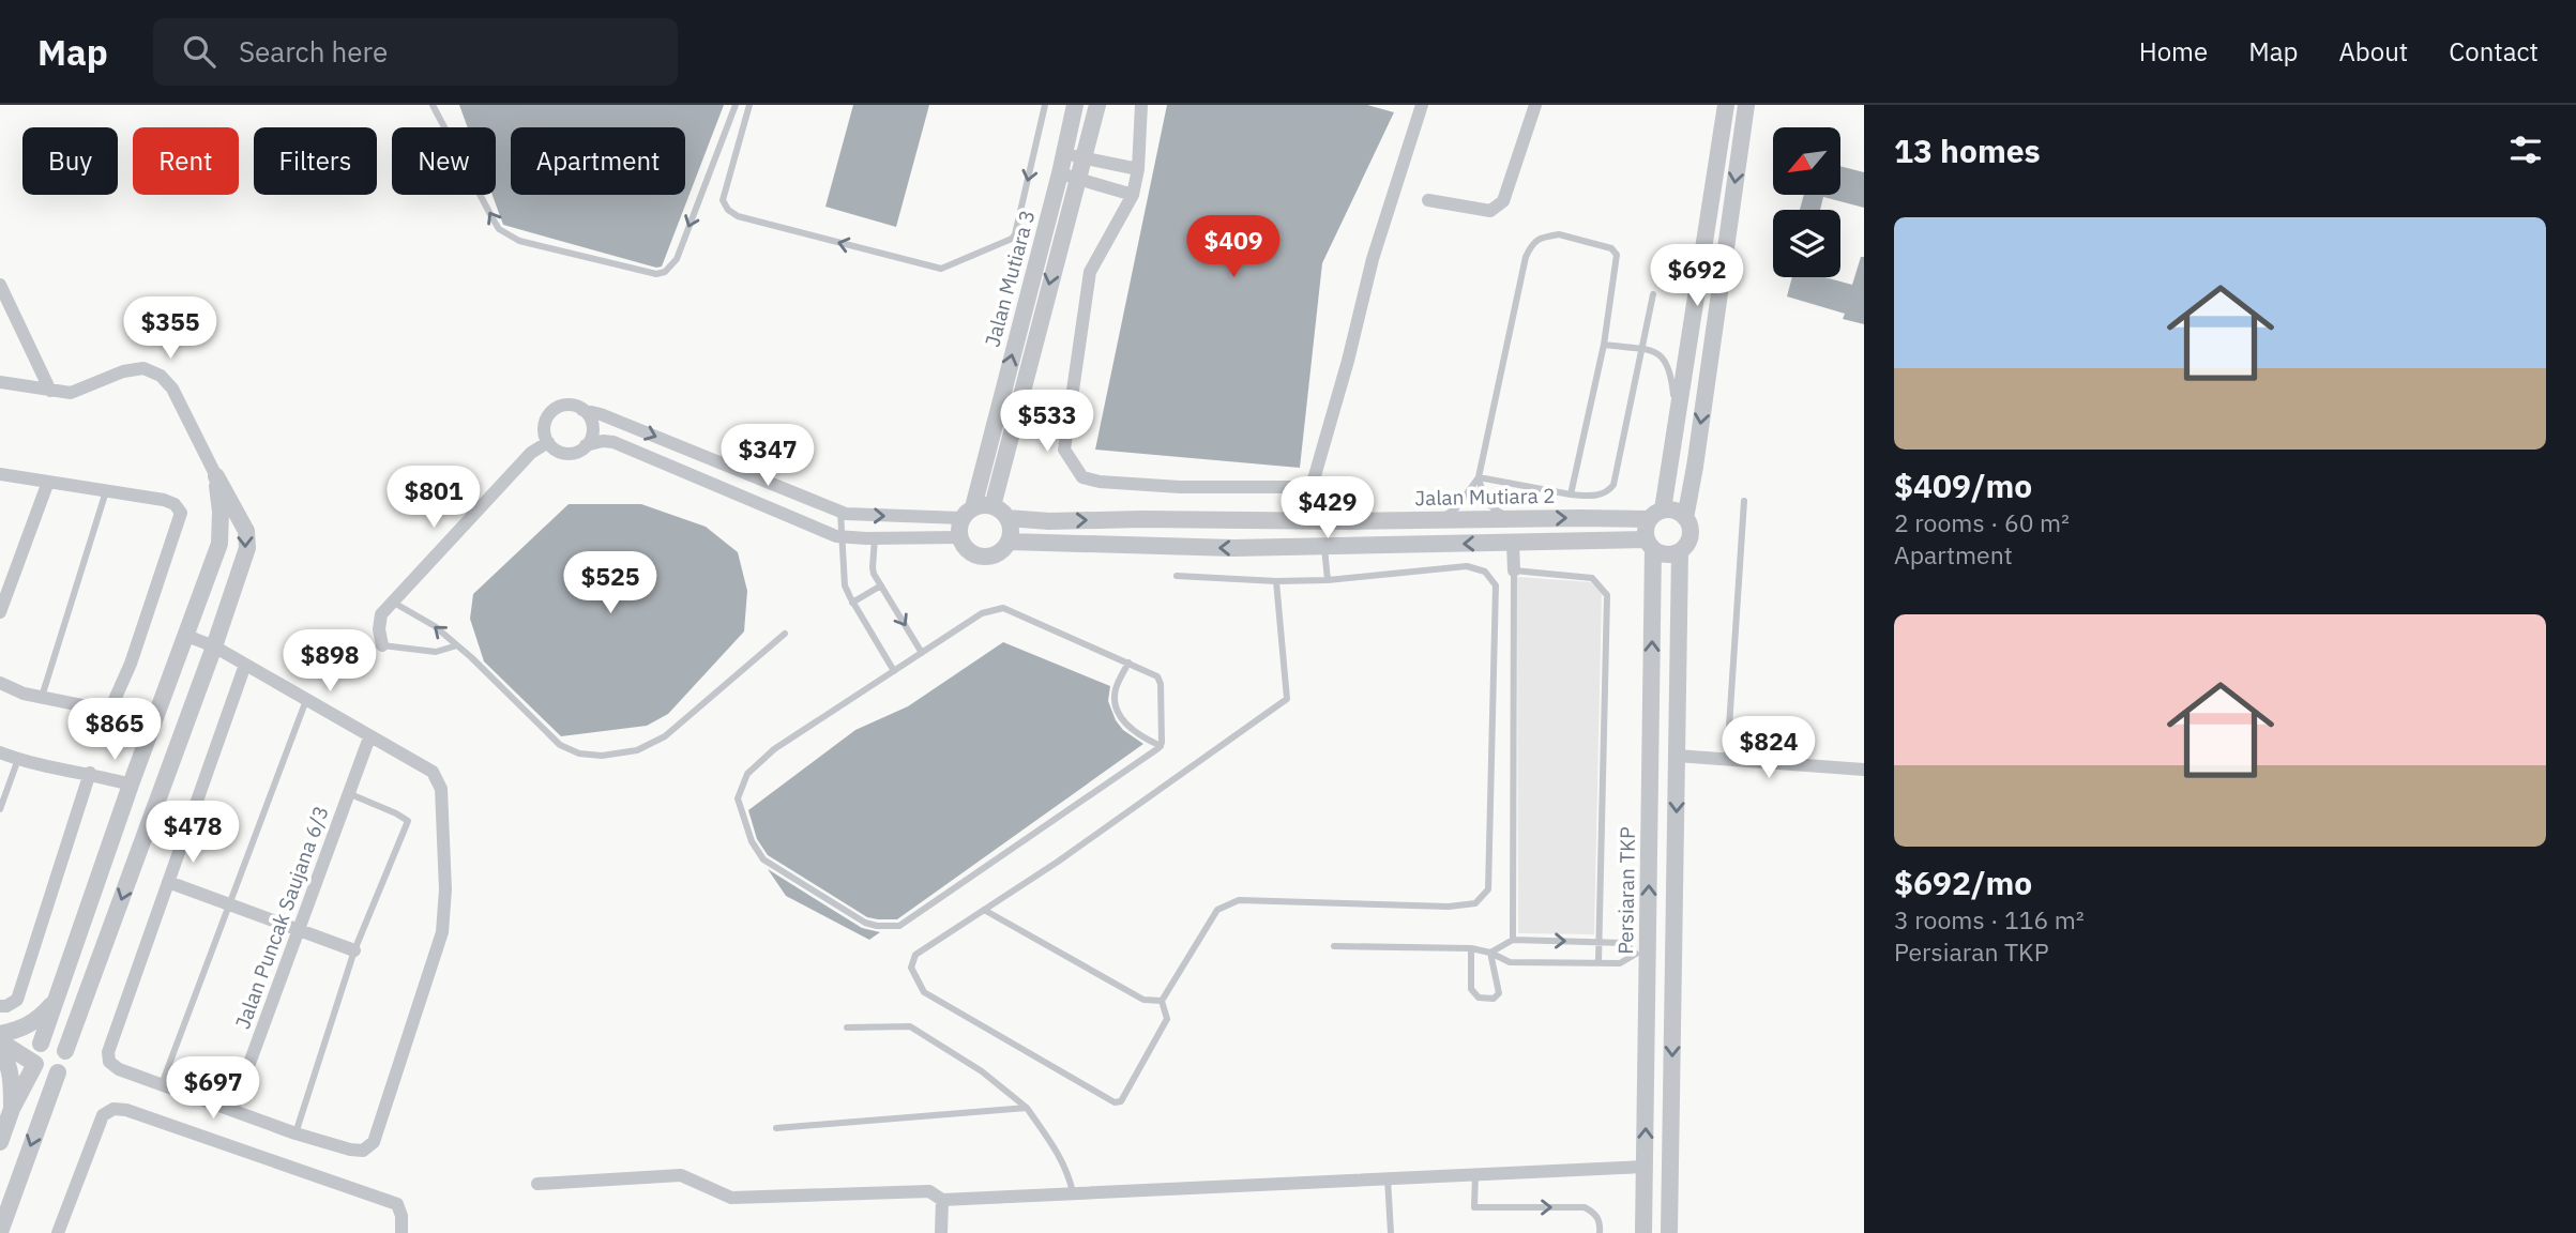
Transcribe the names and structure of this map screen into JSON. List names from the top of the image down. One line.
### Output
{"streets":{"street":["Jalan Mutiara 3","Jalan Mutiara 2","Persiaran TKP","Jalan Puncak Saujana 6/3"]},"crossings":[["Jalan Mutiara 3","Jalan Mutiara 2"],["Jalan Mutiara 2","Persiaran TKP"]],"north":"bottom left","page":{"header":"Map","search":"Search here","nav":["Home","Map","About","Contact"],"heading":"13 homes","chip":["Buy","Rent","Filters","New","Apartment"],"list":[{"name":"$409/mo","note":"2 rooms · 60 m² · Apartment"},{"name":"$692/mo","note":"3 rooms · 116 m² · Persiaran TKP"}],"price":["$409","$692","$355","$533","$347","$801","$429","$525","$898","$865","$824","$478","$697"]}}
